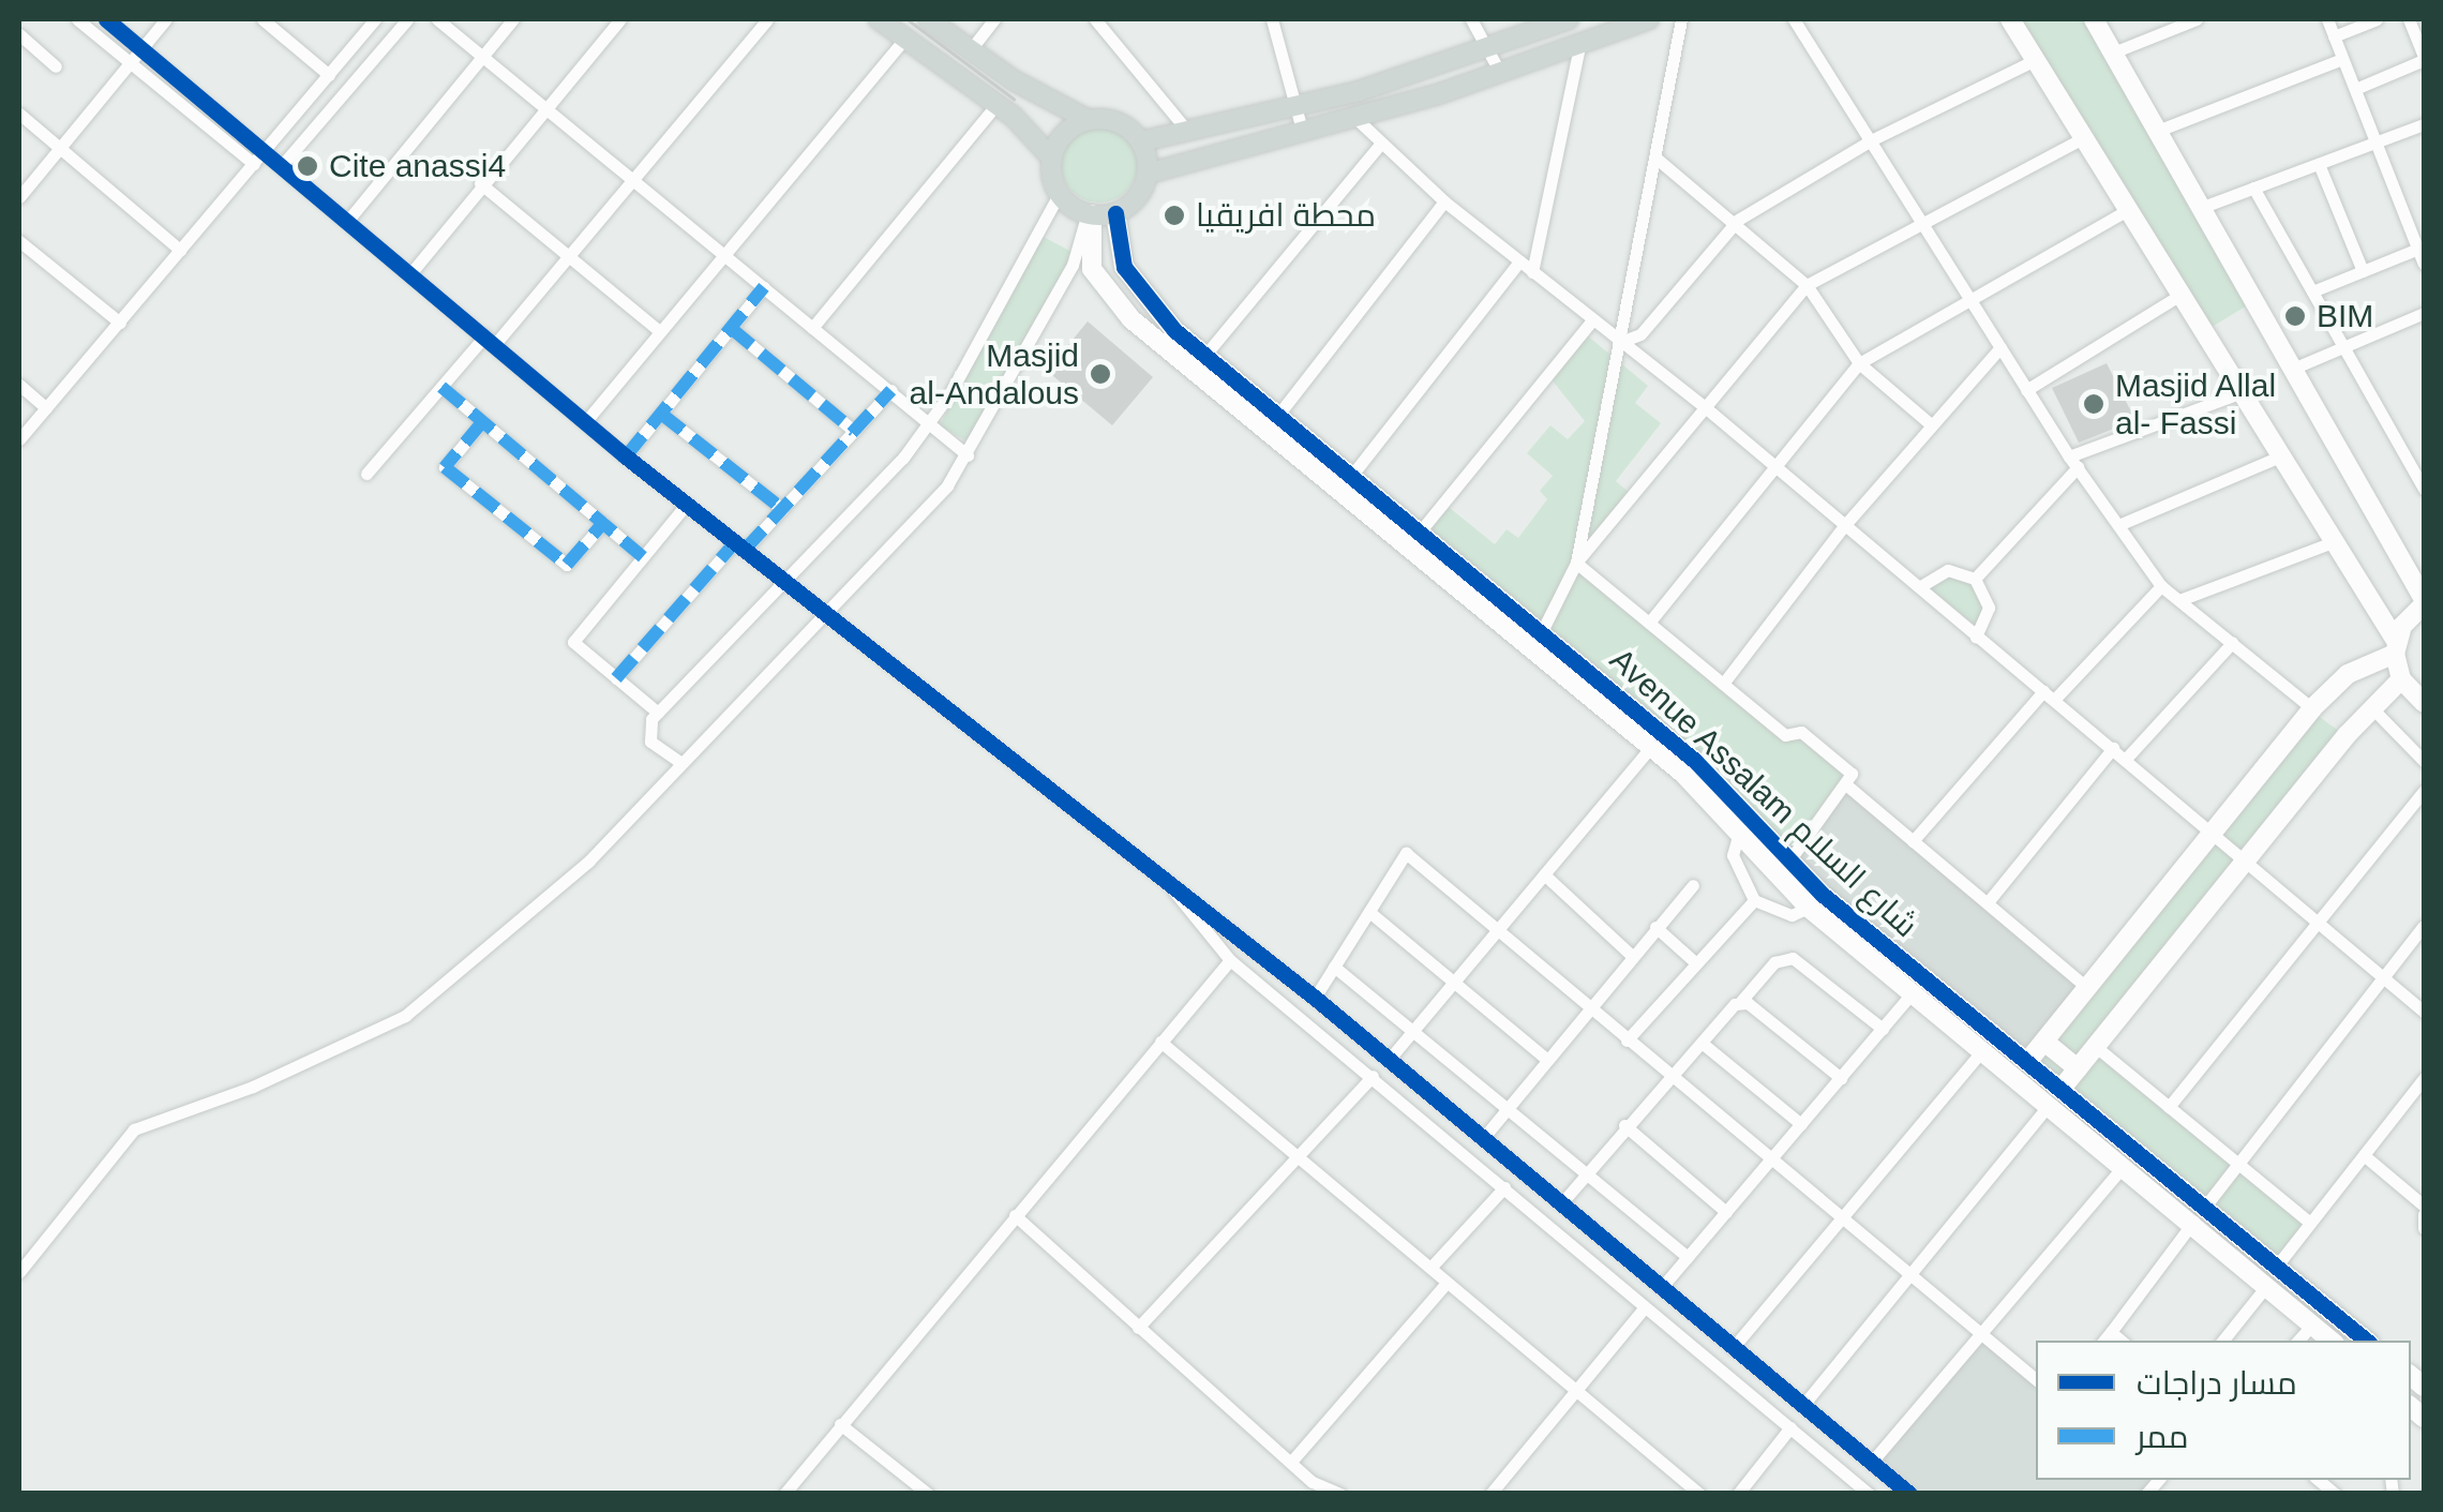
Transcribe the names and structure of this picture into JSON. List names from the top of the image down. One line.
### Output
{"streets":{"street":["Avenue Assalam شارع السلام"]},"places":["Cite anassi4","محطة افريقيا","BIM","Masjid al-Andalous","Masjid Allal al- Fassi"],"legend":["مسار دراجات","ممر"]}
